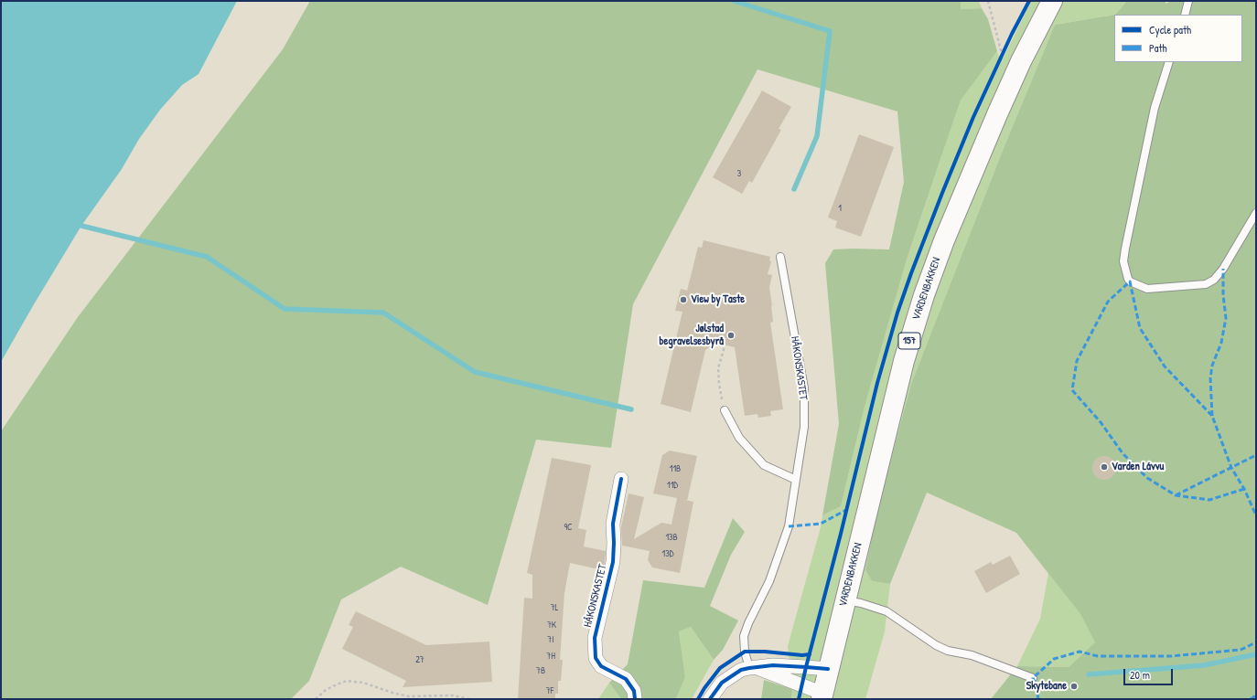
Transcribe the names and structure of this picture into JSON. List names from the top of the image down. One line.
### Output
{"streets":{"main road":["VARDENBAKKEN","157"],"street":["HÅKONSKASTET"]},"places":["View by Taste","Jølstad begravelsesbyrå","Varden Lávvu","Skytebane"],"house_numbers":["3","1","11B","11D","9C","13B","13D","7L","7K","7I","7H","27","7B","7F"],"legend":["Cycle path","Path"],"scale_bar":"20 m"}
